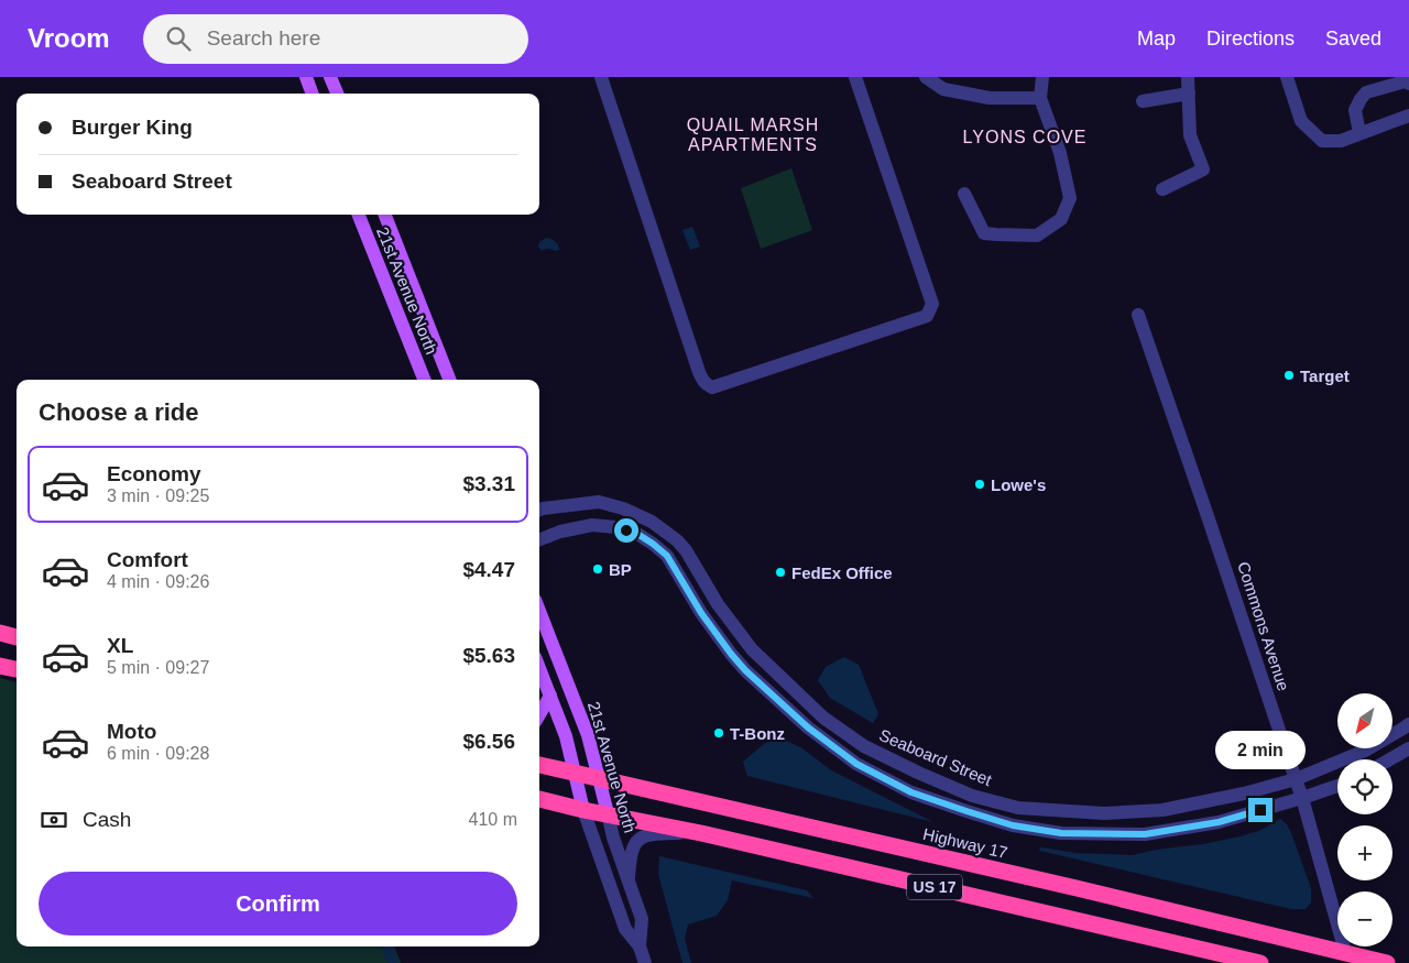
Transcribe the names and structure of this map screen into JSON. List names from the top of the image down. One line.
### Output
{"streets":{"highway":["Highway 17","US 17"],"main road":["21st Avenue North"],"street":["Commons Avenue","Seaboard Street"]},"crossings":[["21st Avenue North","Highway 17"],["21st Avenue North","US 17"],["Commons Avenue","Seaboard Street"],["Commons Avenue","Highway 17"]],"districts":["QUAIL MARSH APARTMENTS","LYONS COVE"],"places":["Target","Lowe's","BP","FedEx Office","T-Bonz"],"north":"bottom left","page":{"header":"Vroom","search":"Search here","nav":["Map","Directions","Saved"],"banner":["Burger King","Seaboard Street"],"heading":"Choose a ride","list":[{"name":"Economy","note":"3 min · 09:25","value":"$3.31"},{"name":"Comfort","note":"4 min · 09:26","value":"$4.47"},{"name":"XL","note":"5 min · 09:27","value":"$5.63"},{"name":"Moto","note":"6 min · 09:28","value":"$6.56"}],"map_buttons":["+","−"],"bubble":"2 min","pay":["Cash","410 m"],"buttons":"Confirm"}}
